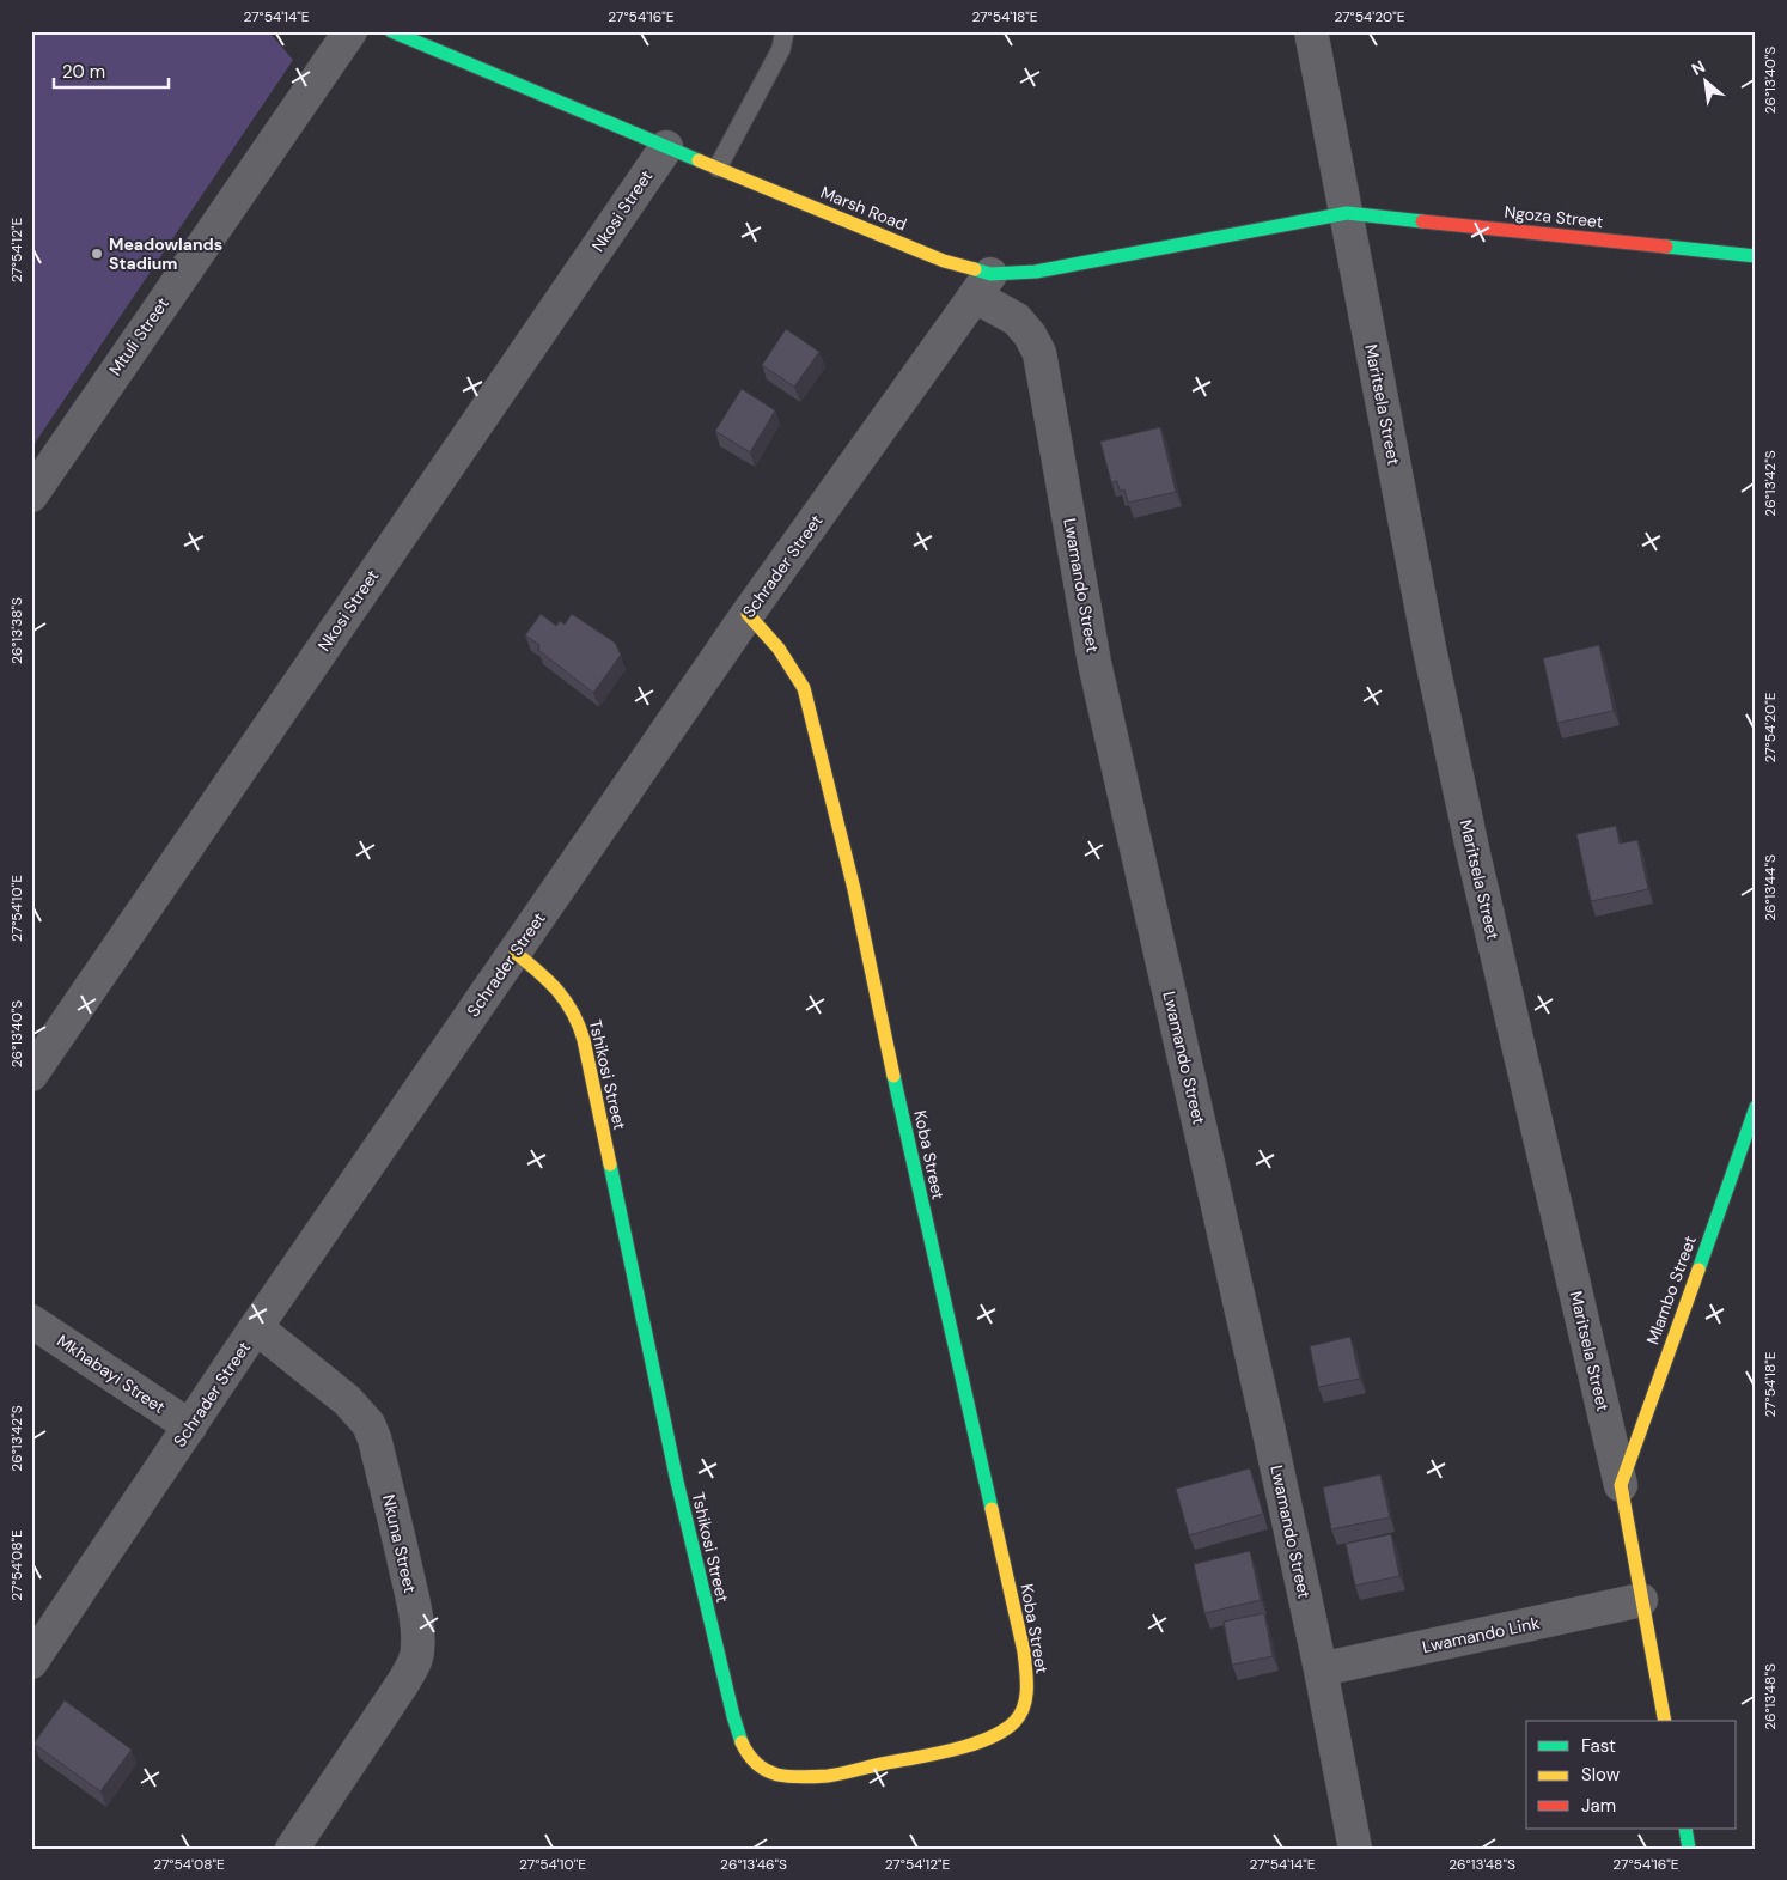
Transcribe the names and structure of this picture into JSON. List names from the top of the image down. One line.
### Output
{"streets":{"street":["Marsh Road","Nkosi Street","Ngoza Street","Mtuli Street","Maritsela Street","Schrader Street","Lwamando Street","Tshikosi Street","Koba Street","Mlambo Street","Mkhabayi Street","Nkuna Street","Lwamando Link"]},"crossings":[["Marsh Road","Nkosi Street"],["Marsh Road","Ngoza Street"],["Marsh Road","Maritsela Street"],["Marsh Road","Schrader Street"],["Marsh Road","Lwamando Street"],["Ngoza Street","Maritsela Street"],["Maritsela Street","Mlambo Street"],["Maritsela Street","Lwamando Link"],["Schrader Street","Lwamando Street"],["Schrader Street","Tshikosi Street"],["Schrader Street","Koba Street"],["Schrader Street","Mkhabayi Street"],["Schrader Street","Nkuna Street"],["Lwamando Street","Lwamando Link"],["Tshikosi Street","Koba Street"]],"places":["Meadowlands Stadium"],"legend":["Fast","Slow","Jam"],"scale_bar":"20 m","north":"top left","coordinates":["27°54'14\"E","27°54'16\"E","27°54'18\"E","27°54'20\"E","26°13'40\"S","27°54'12\"E","26°13'42\"S","26°13'38\"S","26°13'44\"S","27°54'10\"E","27°54'08\"E","26°13'48\"S","26°13'46\"S"]}
